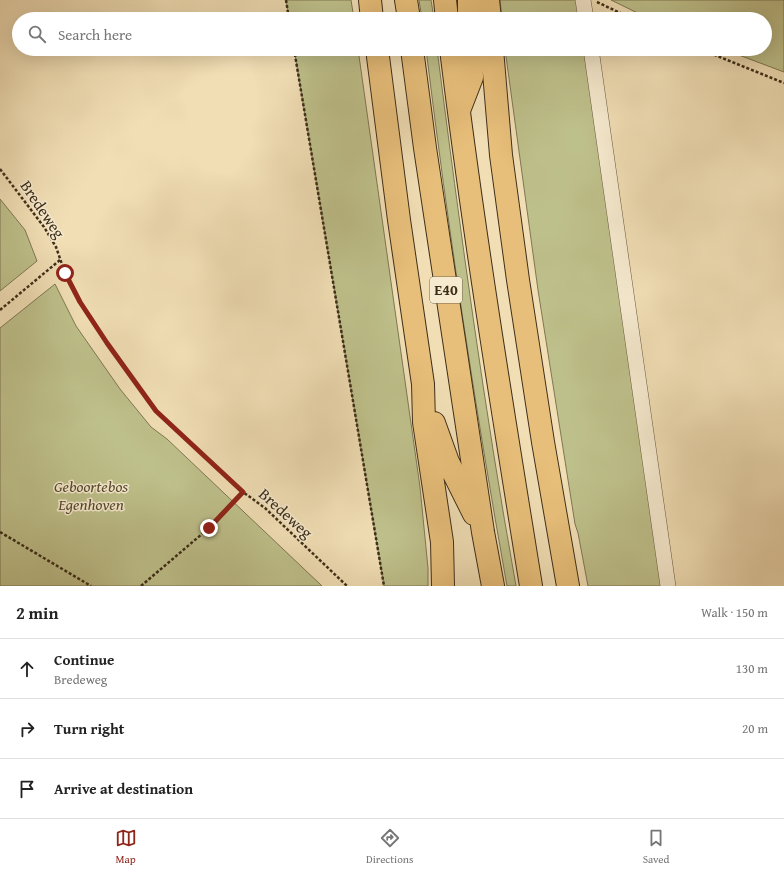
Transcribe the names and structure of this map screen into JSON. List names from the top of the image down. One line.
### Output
{"streets":{"highway":["E40"],"path":["Bredeweg"]},"parks":["Geboortebos Egenhoven"],"page":{"search":"Search here","heading":["2 min","Walk · 150 m"],"list":[["Continue","Bredeweg","130 m"],["Turn right","20 m"],"Arrive at destination"],"nav":["Map","Directions","Saved"]}}
